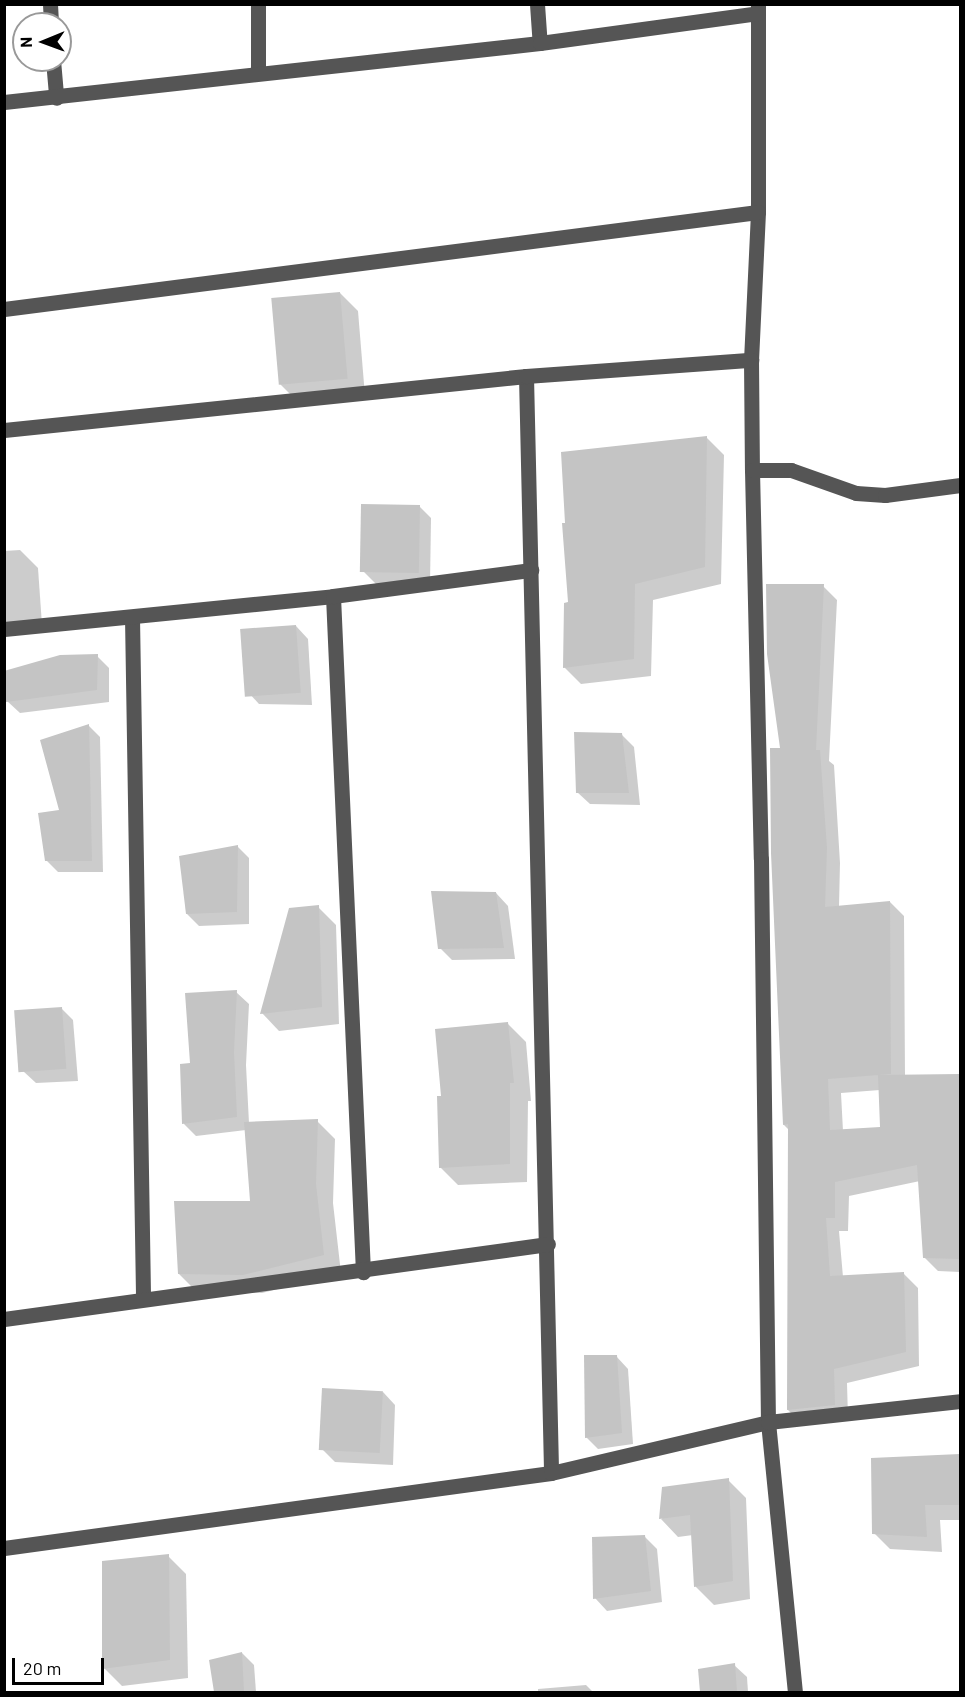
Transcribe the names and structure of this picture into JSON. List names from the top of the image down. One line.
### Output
{"scale_bar":"20 m","north":"left"}
